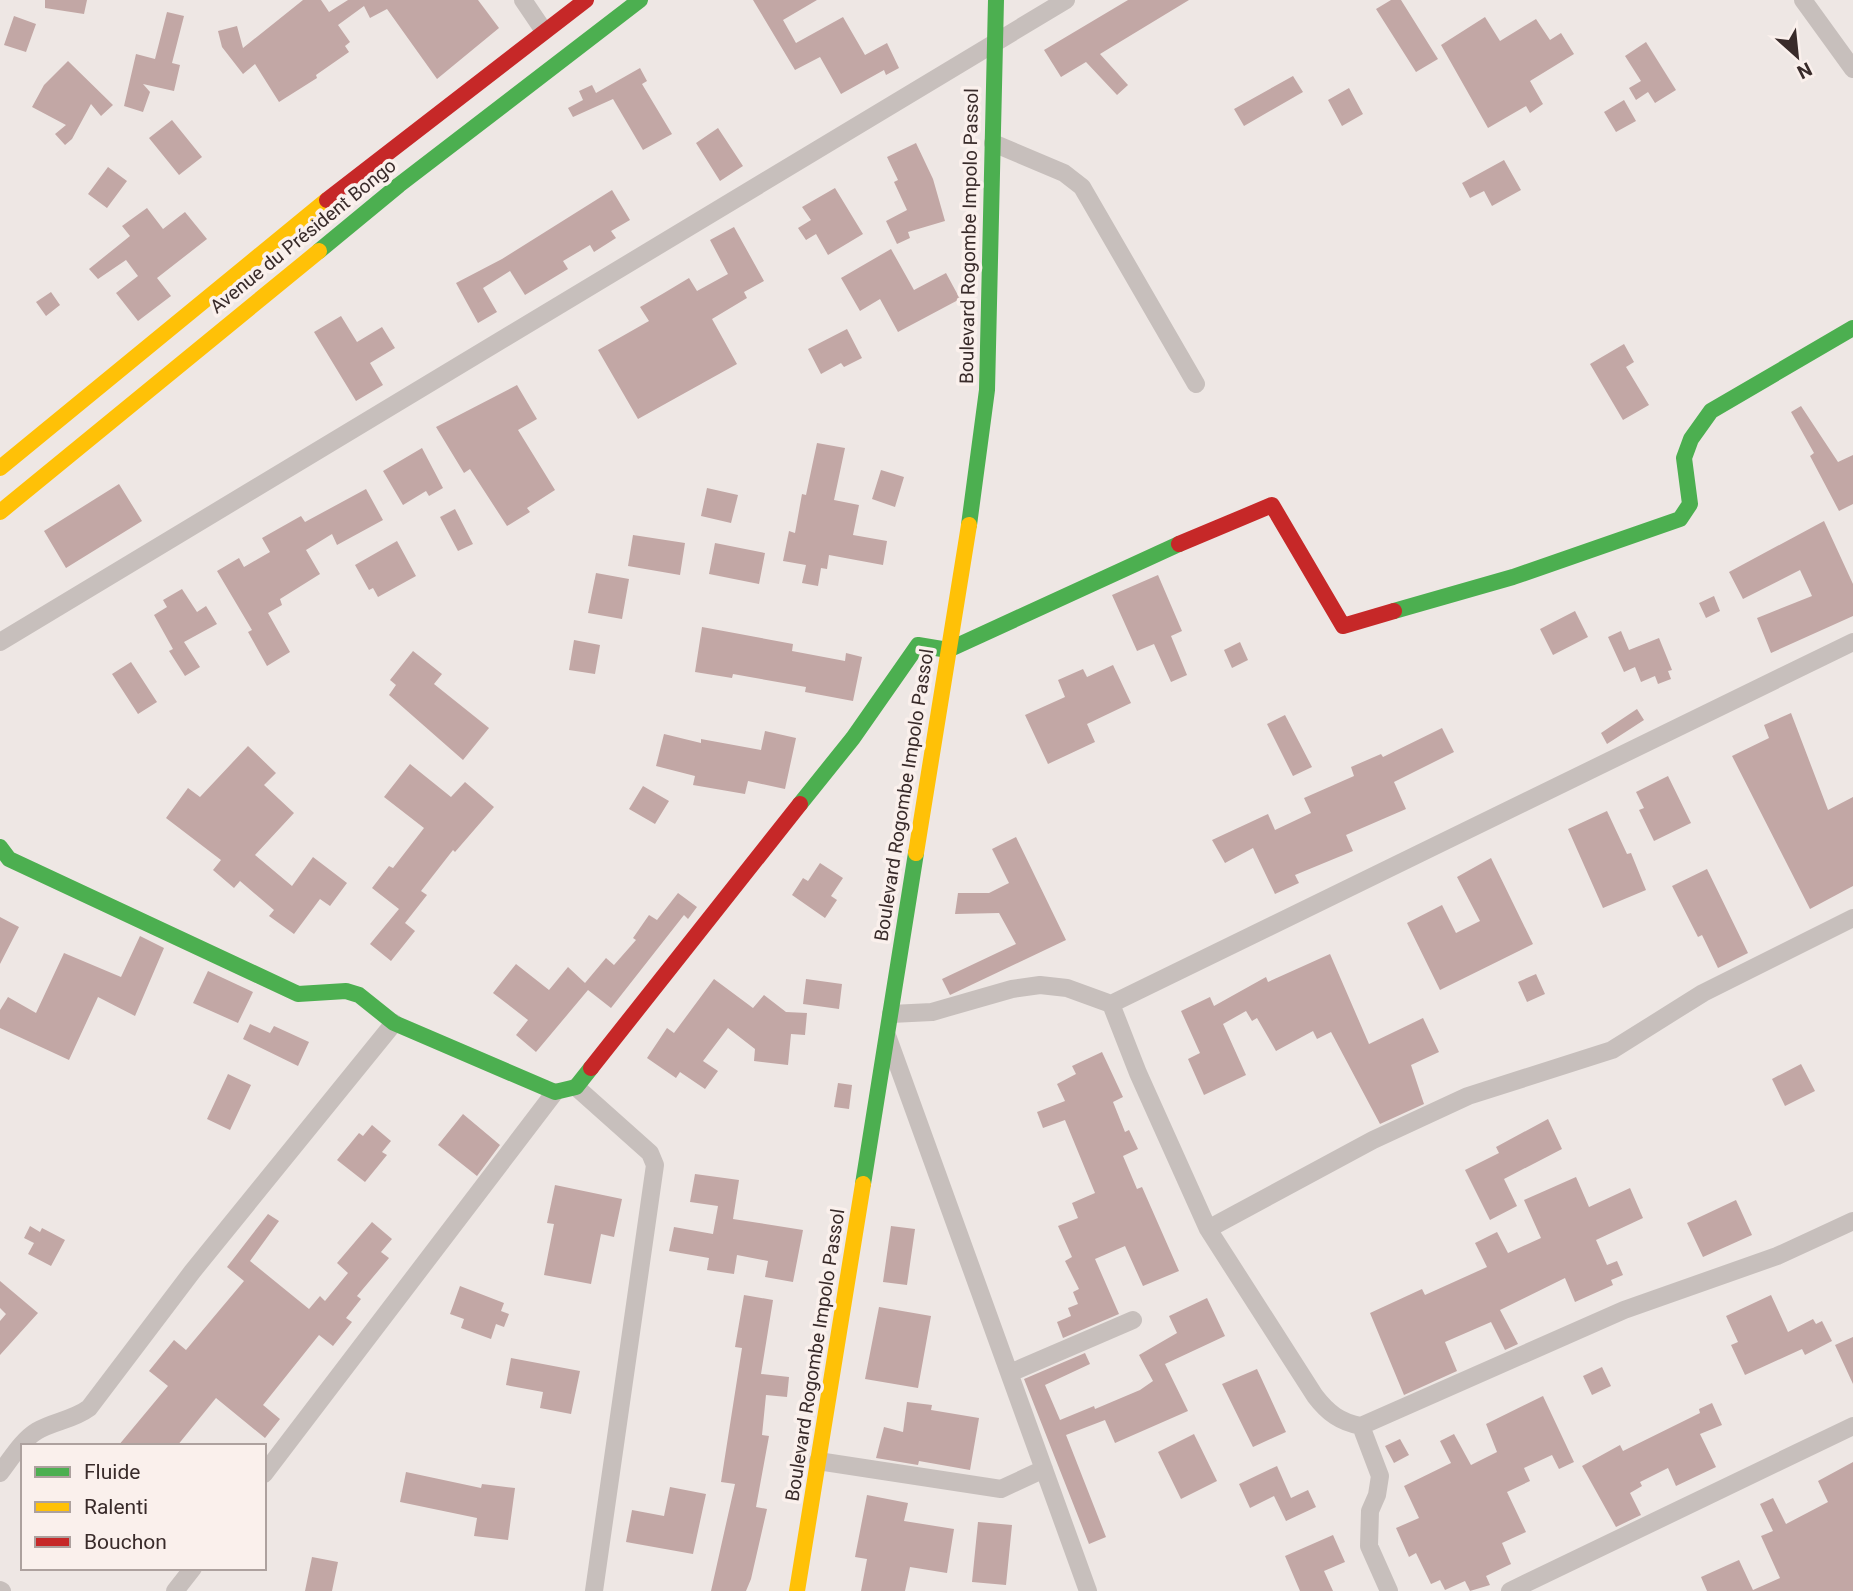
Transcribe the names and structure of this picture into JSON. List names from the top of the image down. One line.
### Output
{"streets":{"street":["Avenue du Président Bongo","Boulevard Rogombe Impolo Passol"]},"legend":["Fluide","Ralenti","Bouchon"],"north":"bottom right"}
